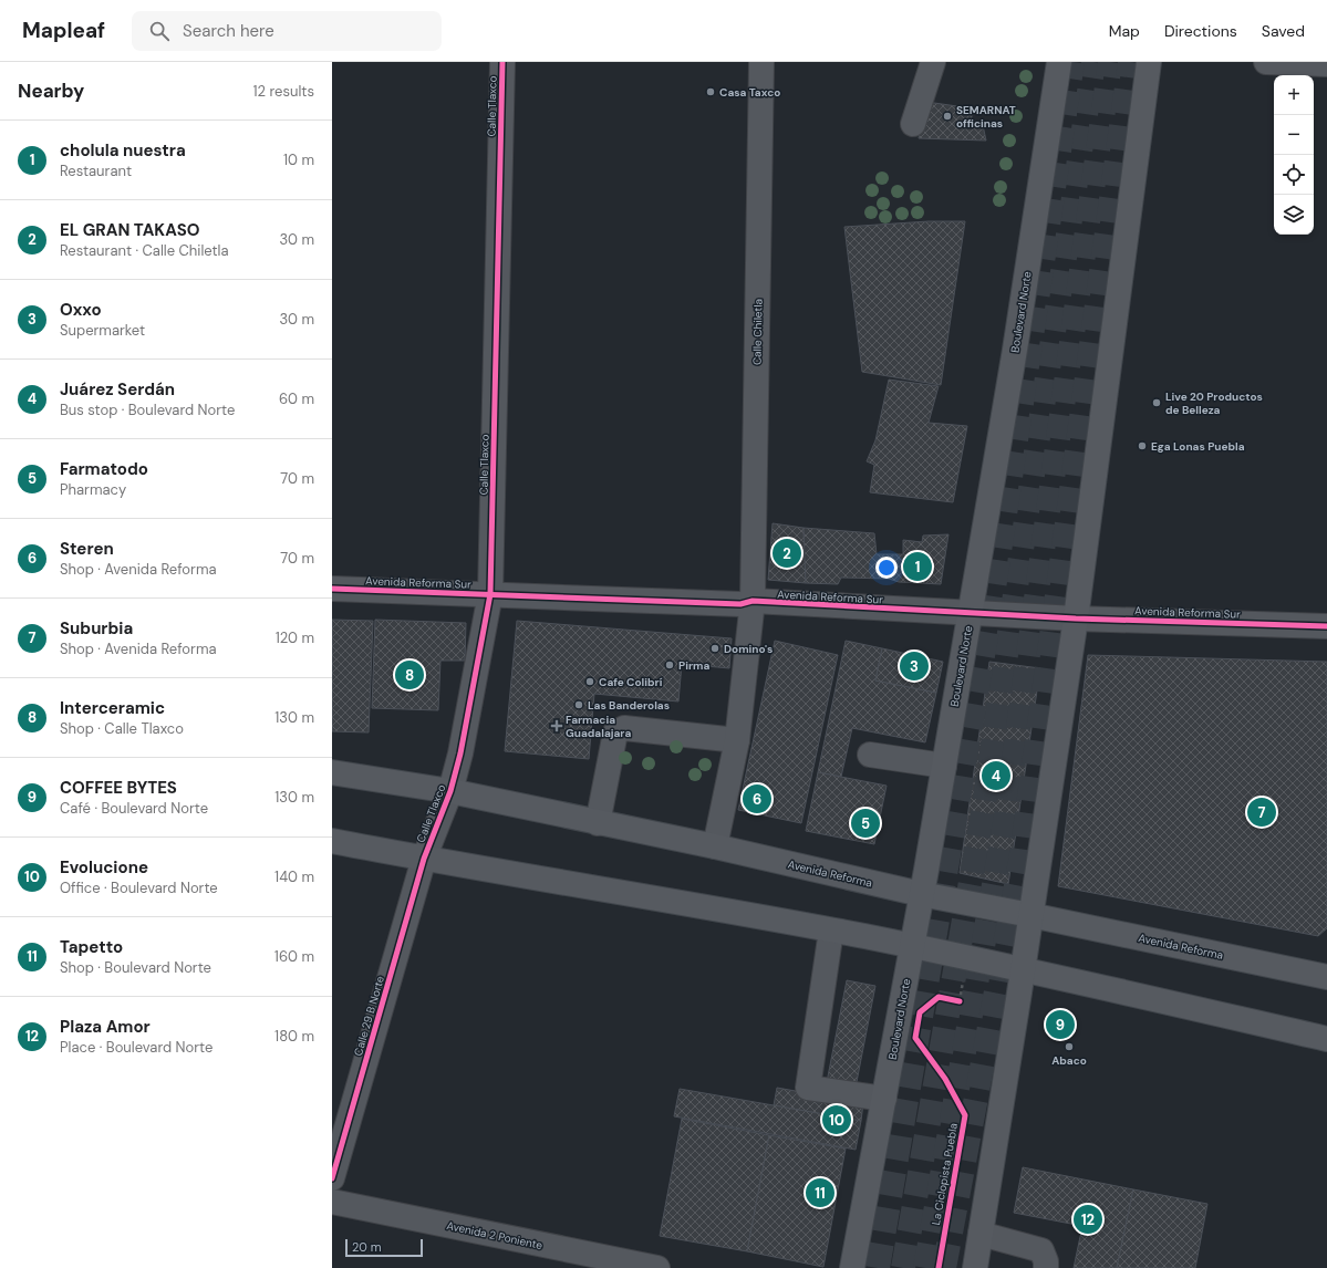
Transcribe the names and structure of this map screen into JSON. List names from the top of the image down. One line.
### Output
{"streets":{"main road":["Boulevard Norte","Avenida Reforma"],"street":["Calle Tlaxco","Calle Chiletla","Avenida Reforma Sur","Calle 29 B Norte","Avenida 2 Poniente"],"cycle path":["La Ciclopista Puebla"]},"crossings":[["Calle Tlaxco","Avenida Reforma Sur"],["Calle Tlaxco","Avenida Reforma"],["Calle Tlaxco","Calle 29 B Norte"],["Boulevard Norte","Avenida Reforma Sur"],["Boulevard Norte","Avenida Reforma"],["Calle Chiletla","Avenida Reforma Sur"],["Calle Chiletla","Avenida Reforma"]],"places":{"other":["Casa Taxco","SEMARNAT officinas","Live 20 Productos de Belleza","Ega Lonas Puebla","Domino's","Pirma","Cafe Colibrí","Las Banderolas","Abaco"],"health":["Farmacia Guadalajara"]},"scale_bar":"20 m","page":{"header":"Mapleaf","search":"Search here","nav":["Map","Directions","Saved"],"heading":["Nearby","12 results"],"map_buttons":["+","−"],"list":[{"mark":"1","name":"cholula nuestra","note":"Restaurant","value":"10 m"},{"mark":"2","name":"EL GRAN TAKASO","note":"Restaurant · Calle Chiletla","value":"30 m"},{"mark":"3","name":"Oxxo","note":"Supermarket","value":"30 m"},{"mark":"4","name":"Juárez Serdán","note":"Bus stop · Boulevard Norte","value":"60 m"},{"mark":"5","name":"Farmatodo","note":"Pharmacy","value":"70 m"},{"mark":"6","name":"Steren","note":"Shop · Avenida Reforma","value":"70 m"},{"mark":"7","name":"Suburbia","note":"Shop · Avenida Reforma","value":"120 m"},{"mark":"8","name":"Interceramic","note":"Shop · Calle Tlaxco","value":"130 m"},{"mark":"9","name":"COFFEE BYTES","note":"Café · Boulevard Norte","value":"130 m"},{"mark":"10","name":"Evolucione","note":"Office · Boulevard Norte","value":"140 m"},{"mark":"11","name":"Tapetto","note":"Shop · Boulevard Norte","value":"160 m"},{"mark":"12","name":"Plaza Amor","note":"Place · Boulevard Norte","value":"180 m"}],"pins":["2","1","3","8","4","6","7","5","9","10","11","12"],"scale":"20 m"}}
